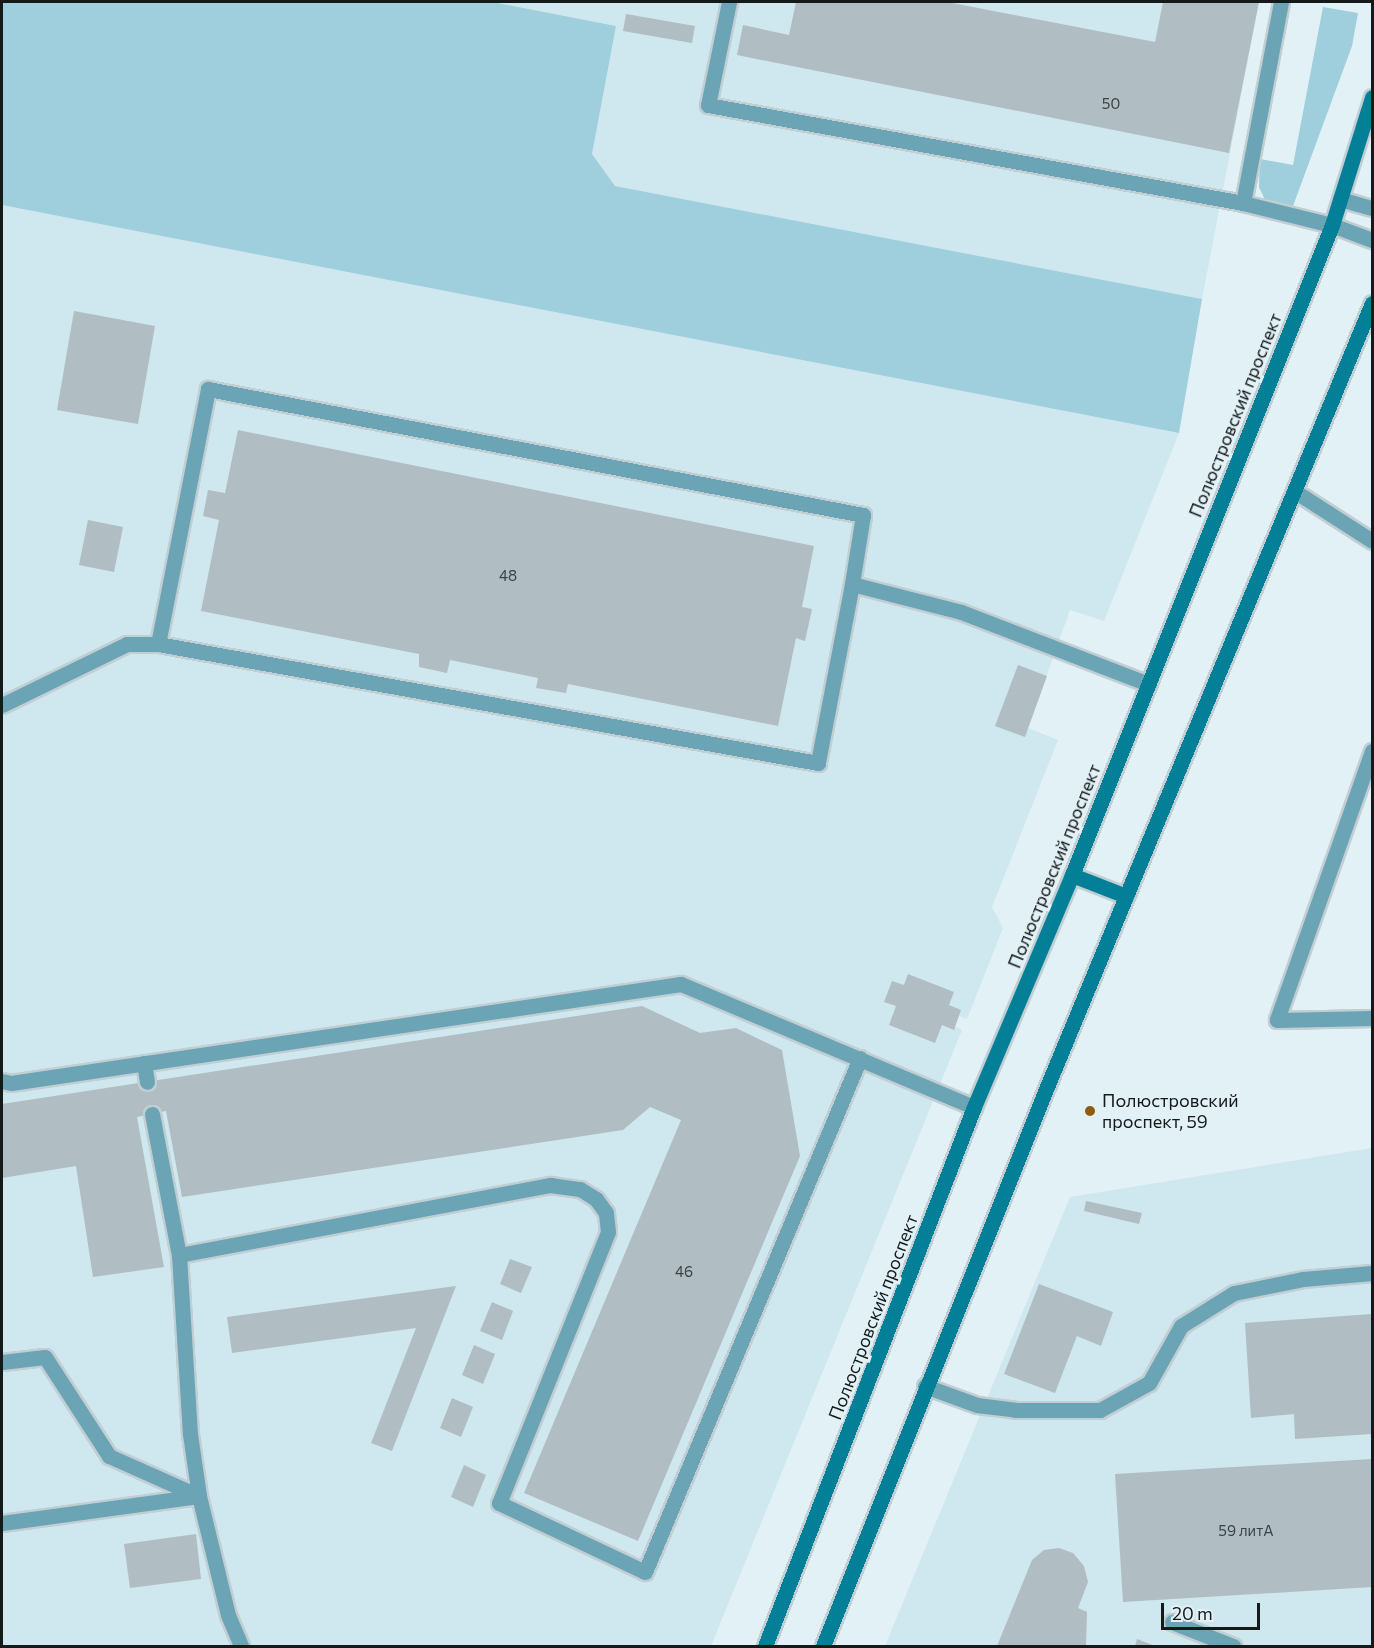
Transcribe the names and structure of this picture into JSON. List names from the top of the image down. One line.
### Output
{"streets":{"main road":["Полюстровский проспект"]},"places":["Полюстровский проспект, 59"],"house_numbers":["50","48","46","59 литА"],"scale_bar":"20 m"}
